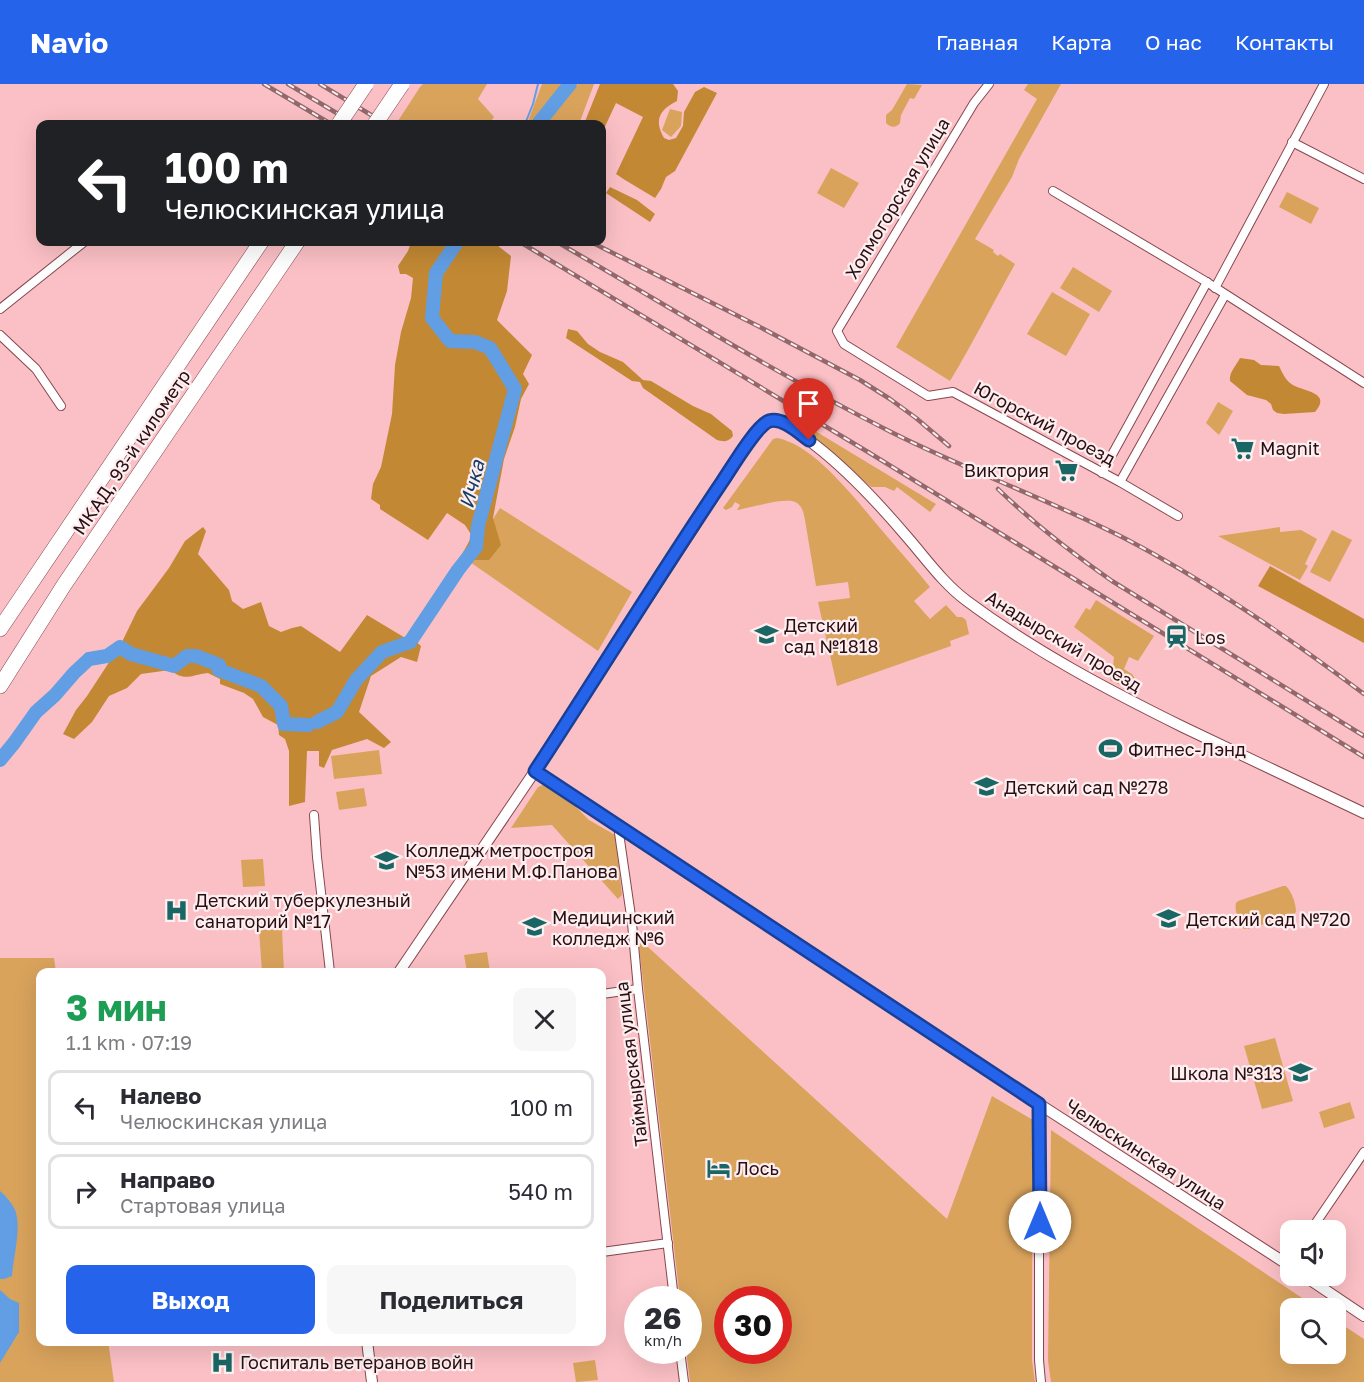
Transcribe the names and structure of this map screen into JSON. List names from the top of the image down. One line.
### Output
{"streets":{"highway":["МКАД, 93-й километр"],"street":["Холмогорская улица","Югорский проезд","Анадырский проезд","Таймырская улица","Челюскинская улица"]},"crossings":[["Холмогорская улица","Югорский проезд"],["Анадырский проезд","Челюскинская улица"],["Таймырская улица","Челюскинская улица"]],"water":["Ичка"],"places":{"supermarket":["Magnit","Виктория"],"school or university":["Детский сад №1818","Детский сад №278","Колледж метростроя №53 имени М.Ф.Панова","Детский сад №720","Медицинский колледж №6","Школа №313"],"station":["Los"],"sports":["Фитнес-Лэнд"],"hospital":["Детский туберкулезный санаторий №17","Госпиталь ветеранов войн"],"hotel":["Лось"]},"page":{"header":"Navio","nav":["Главная","Карта","О нас","Контакты"],"turn":["100 m","Челюскинская улица"],"heading":["3 мин","1.1 km · 07:19"],"list":[{"name":"Налево","note":"Челюскинская улица","value":"100 m"},{"name":"Направо","note":"Стартовая улица","value":"540 m"}],"buttons":["Выход","Поделиться"],"speed":"26 km/h","limit":"30"}}
